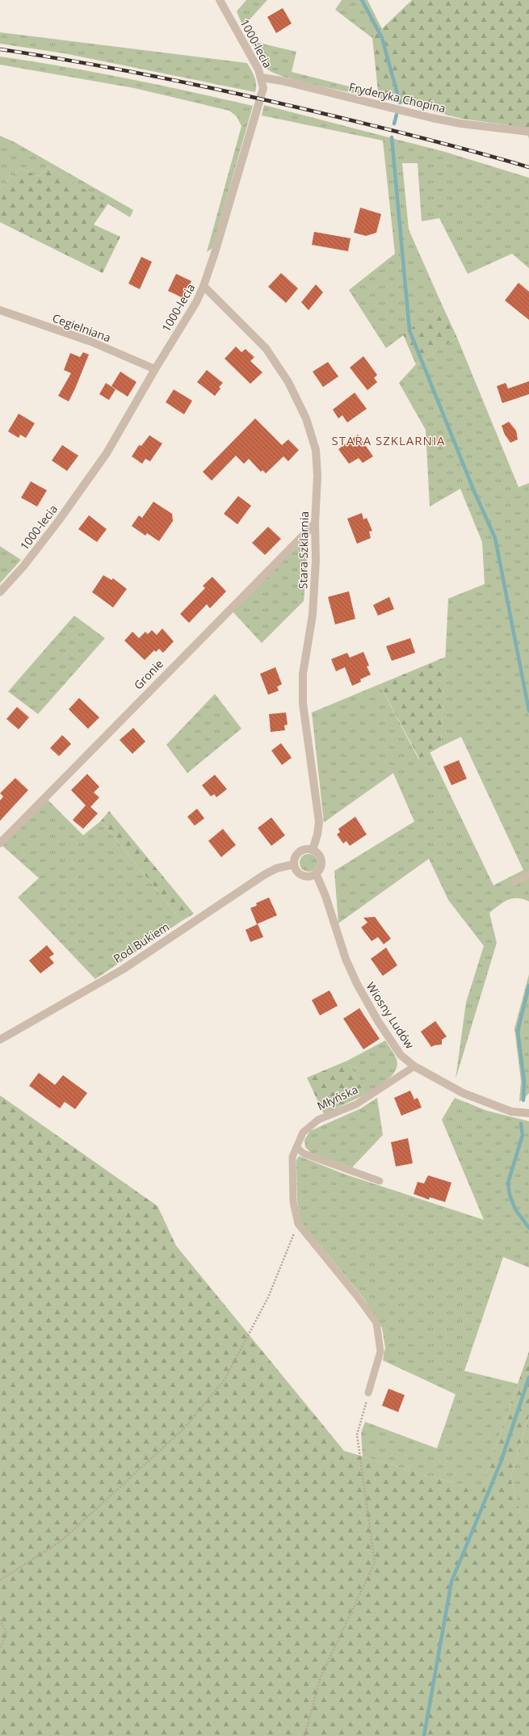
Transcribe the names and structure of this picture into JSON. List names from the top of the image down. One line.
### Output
{"streets":{"street":["1000-lecia","Fryderyka Chopina","Cegielniana","Stara Szklarnia","Gronie","Pod Bukiem","Wiosny Ludów"],"lane":["Młyńska"]},"crossings":[["1000-lecia","Fryderyka Chopina"],["1000-lecia","Cegielniana"],["1000-lecia","Stara Szklarnia"],["Stara Szklarnia","Gronie"],["Stara Szklarnia","Pod Bukiem"],["Stara Szklarnia","Wiosny Ludów"],["Pod Bukiem","Wiosny Ludów"],["Wiosny Ludów","Młyńska"]],"districts":["STARA SZKLARNIA"]}
